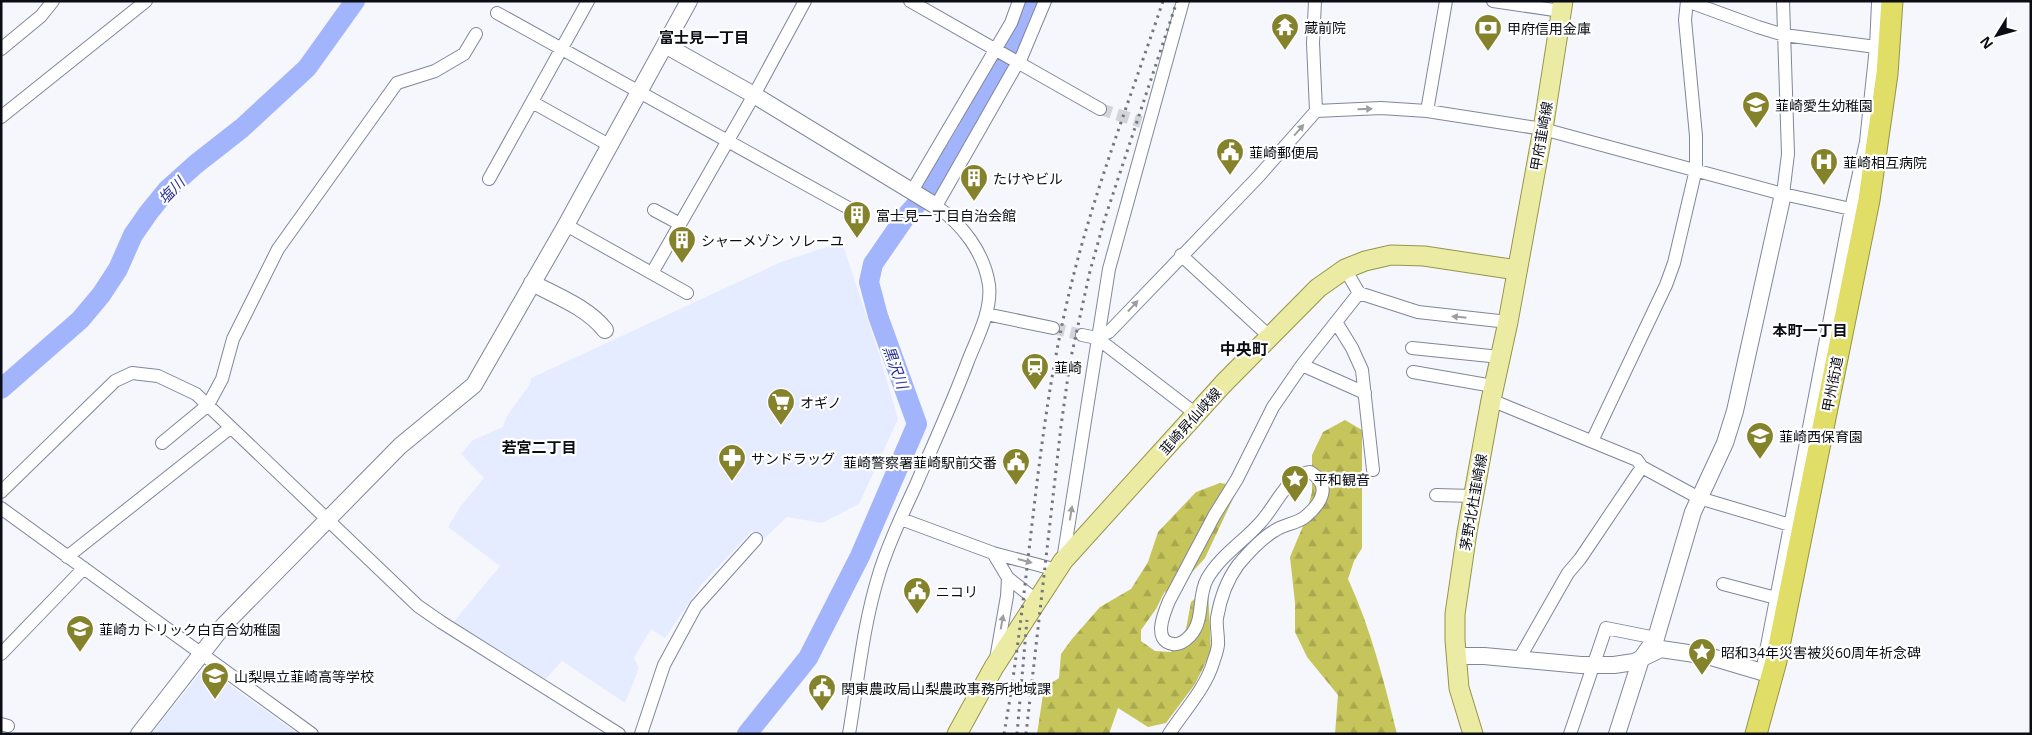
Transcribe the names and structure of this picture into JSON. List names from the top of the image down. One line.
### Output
{"streets":{"highway":["甲州街道"],"main road":["甲府韮崎線","韮崎昇仙峡線","茅野北杜韮崎線"]},"crossings":[["甲府韮崎線","韮崎昇仙峡線"],["甲府韮崎線","茅野北杜韮崎線"],["韮崎昇仙峡線","茅野北杜韮崎線"]],"districts":["富士見一丁目","本町一丁目","中央町","若宮二丁目"],"water":["塩川","黒沢川"],"places":{"temple":["蔵前院"],"bank":["甲府信用金庫"],"school or university":["韮崎愛生幼稚園","韮崎西保育園","韮崎カトリック白百合幼稚園","山梨県立韮崎高等学校"],"public building":["韮崎郵便局","韮崎警察署韮崎駅前交番","ニコリ","関東農政局山梨農政事務所地域課"],"hospital":["韮崎相互病院"],"building":["たけやビル","富士見一丁目自治会館","シャーメゾン ソレーユ"],"station":["韮崎"],"supermarket":["オギノ"],"pharmacy":["サンドラッグ"],"place":["平和観音","昭和34年災害被災60周年祈念碑"]},"north":"bottom left"}
